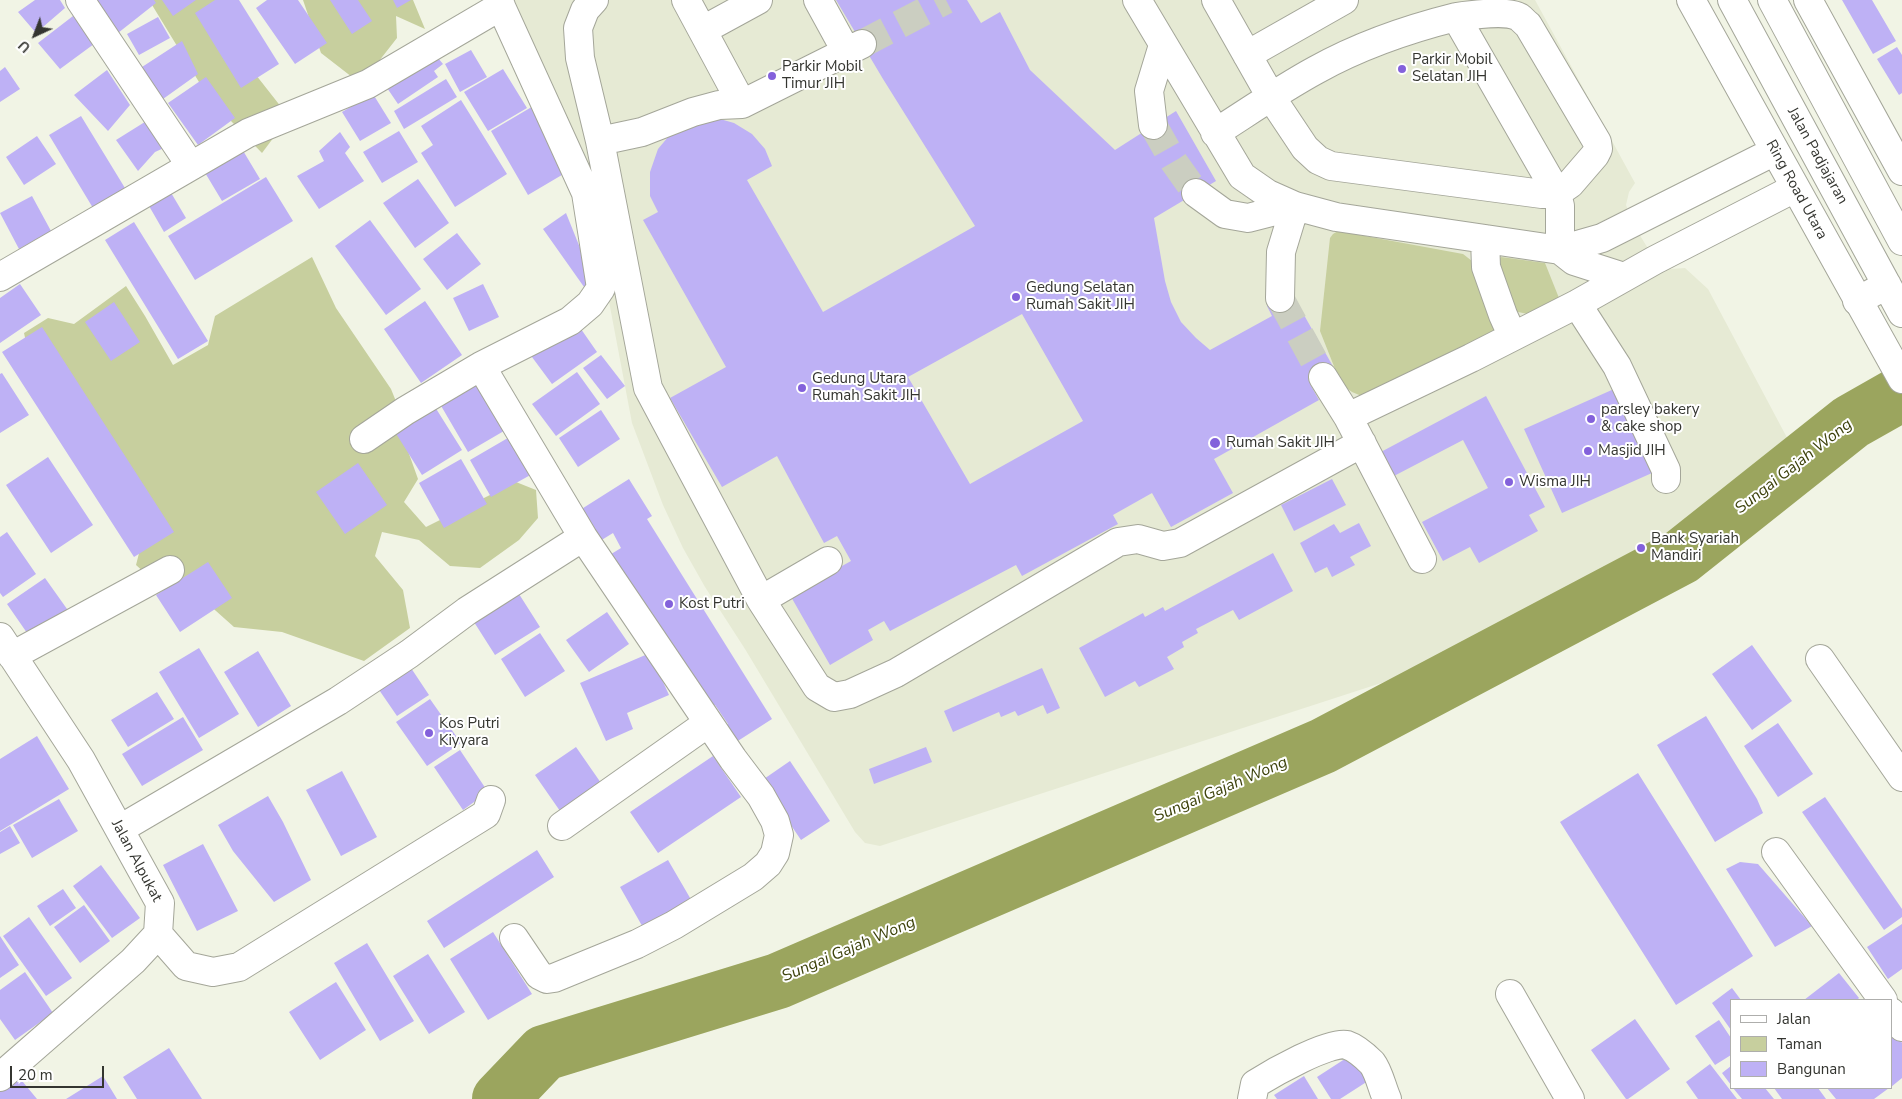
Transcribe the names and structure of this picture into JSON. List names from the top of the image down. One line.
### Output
{"streets":{"main road":["Jalan Padjajaran","Ring Road Utara","Jalan Alpukat"]},"water":["Sungai Gajah Wong"],"places":["Parkir Mobil Selatan JIH","Parkir Mobil Timur JIH","Gedung Selatan Rumah Sakit JIH","Gedung Utara Rumah Sakit JIH","parsley bakery & cake shop","Rumah Sakit JIH","Masjid JIH","Wisma JIH","Bank Syariah Mandiri","Kost Putri","Kos Putri Kiyyara"],"legend":["Jalan","Taman","Bangunan"],"scale_bar":"20 m","north":"bottom left"}
